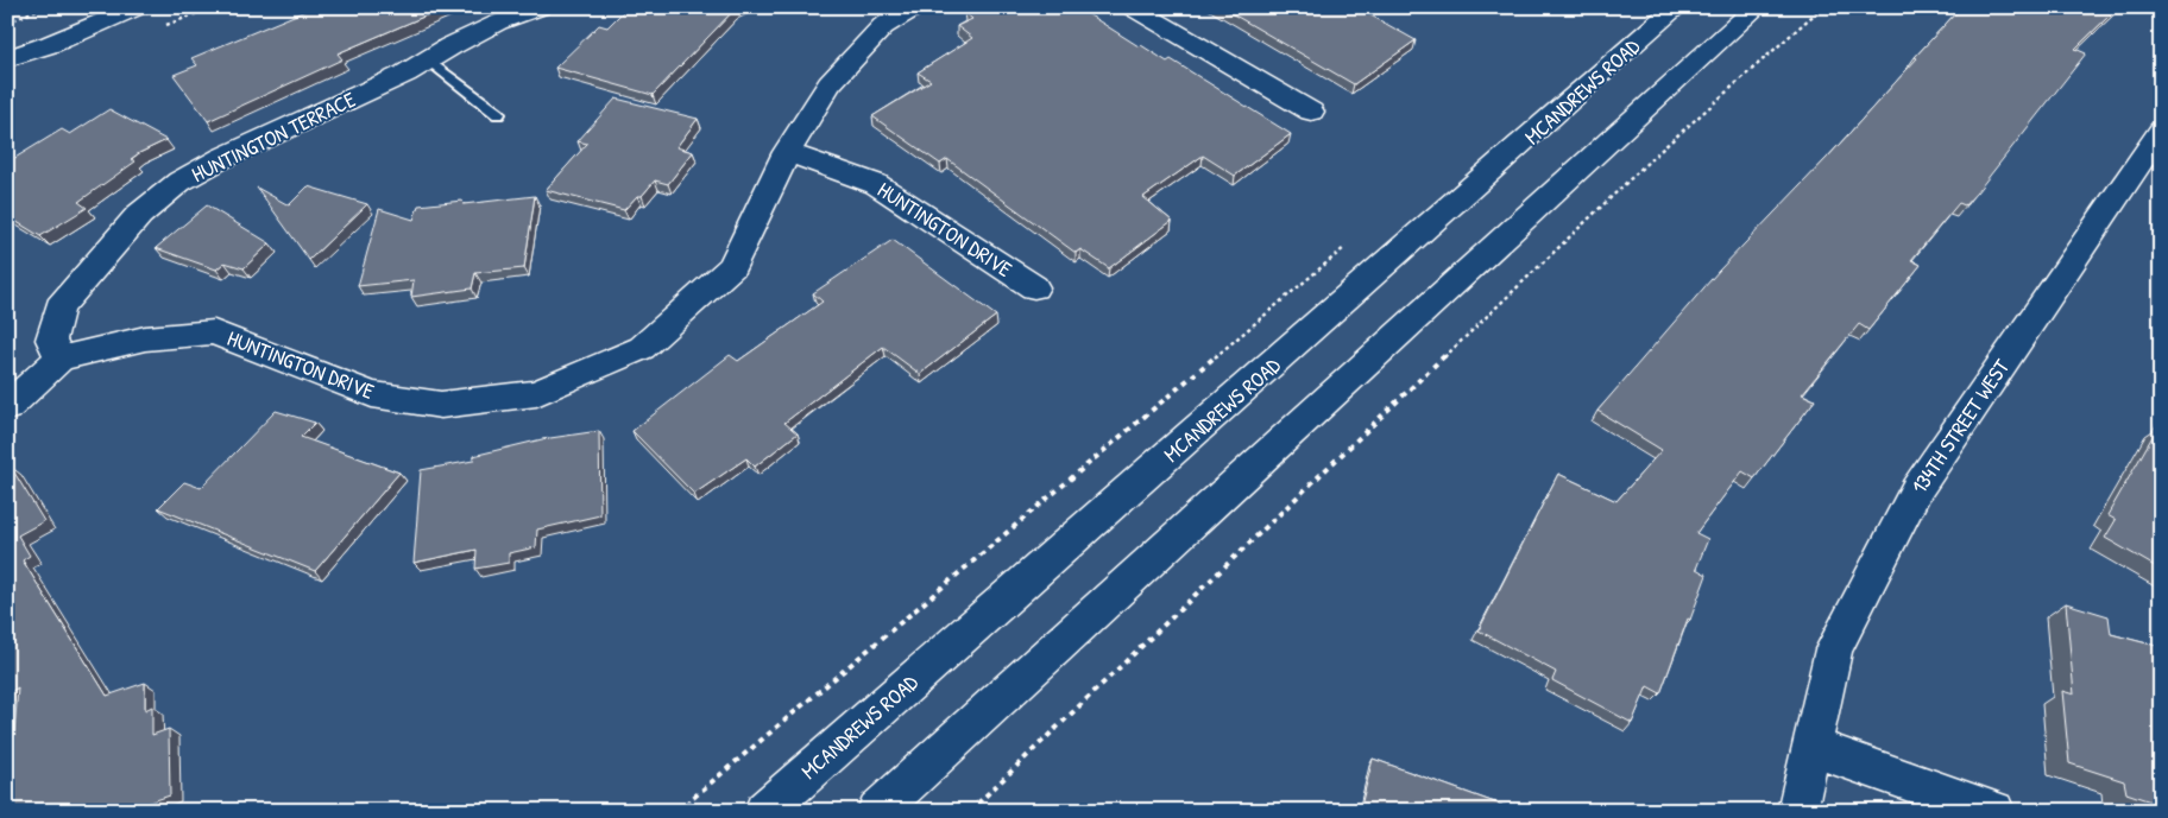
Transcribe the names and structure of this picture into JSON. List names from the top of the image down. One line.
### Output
{"streets":{"street":["MCANDREWS ROAD","HUNTINGTON TERRACE","HUNTINGTON DRIVE","134TH STREET WEST"]},"crossings":[["HUNTINGTON TERRACE","HUNTINGTON DRIVE"]]}
